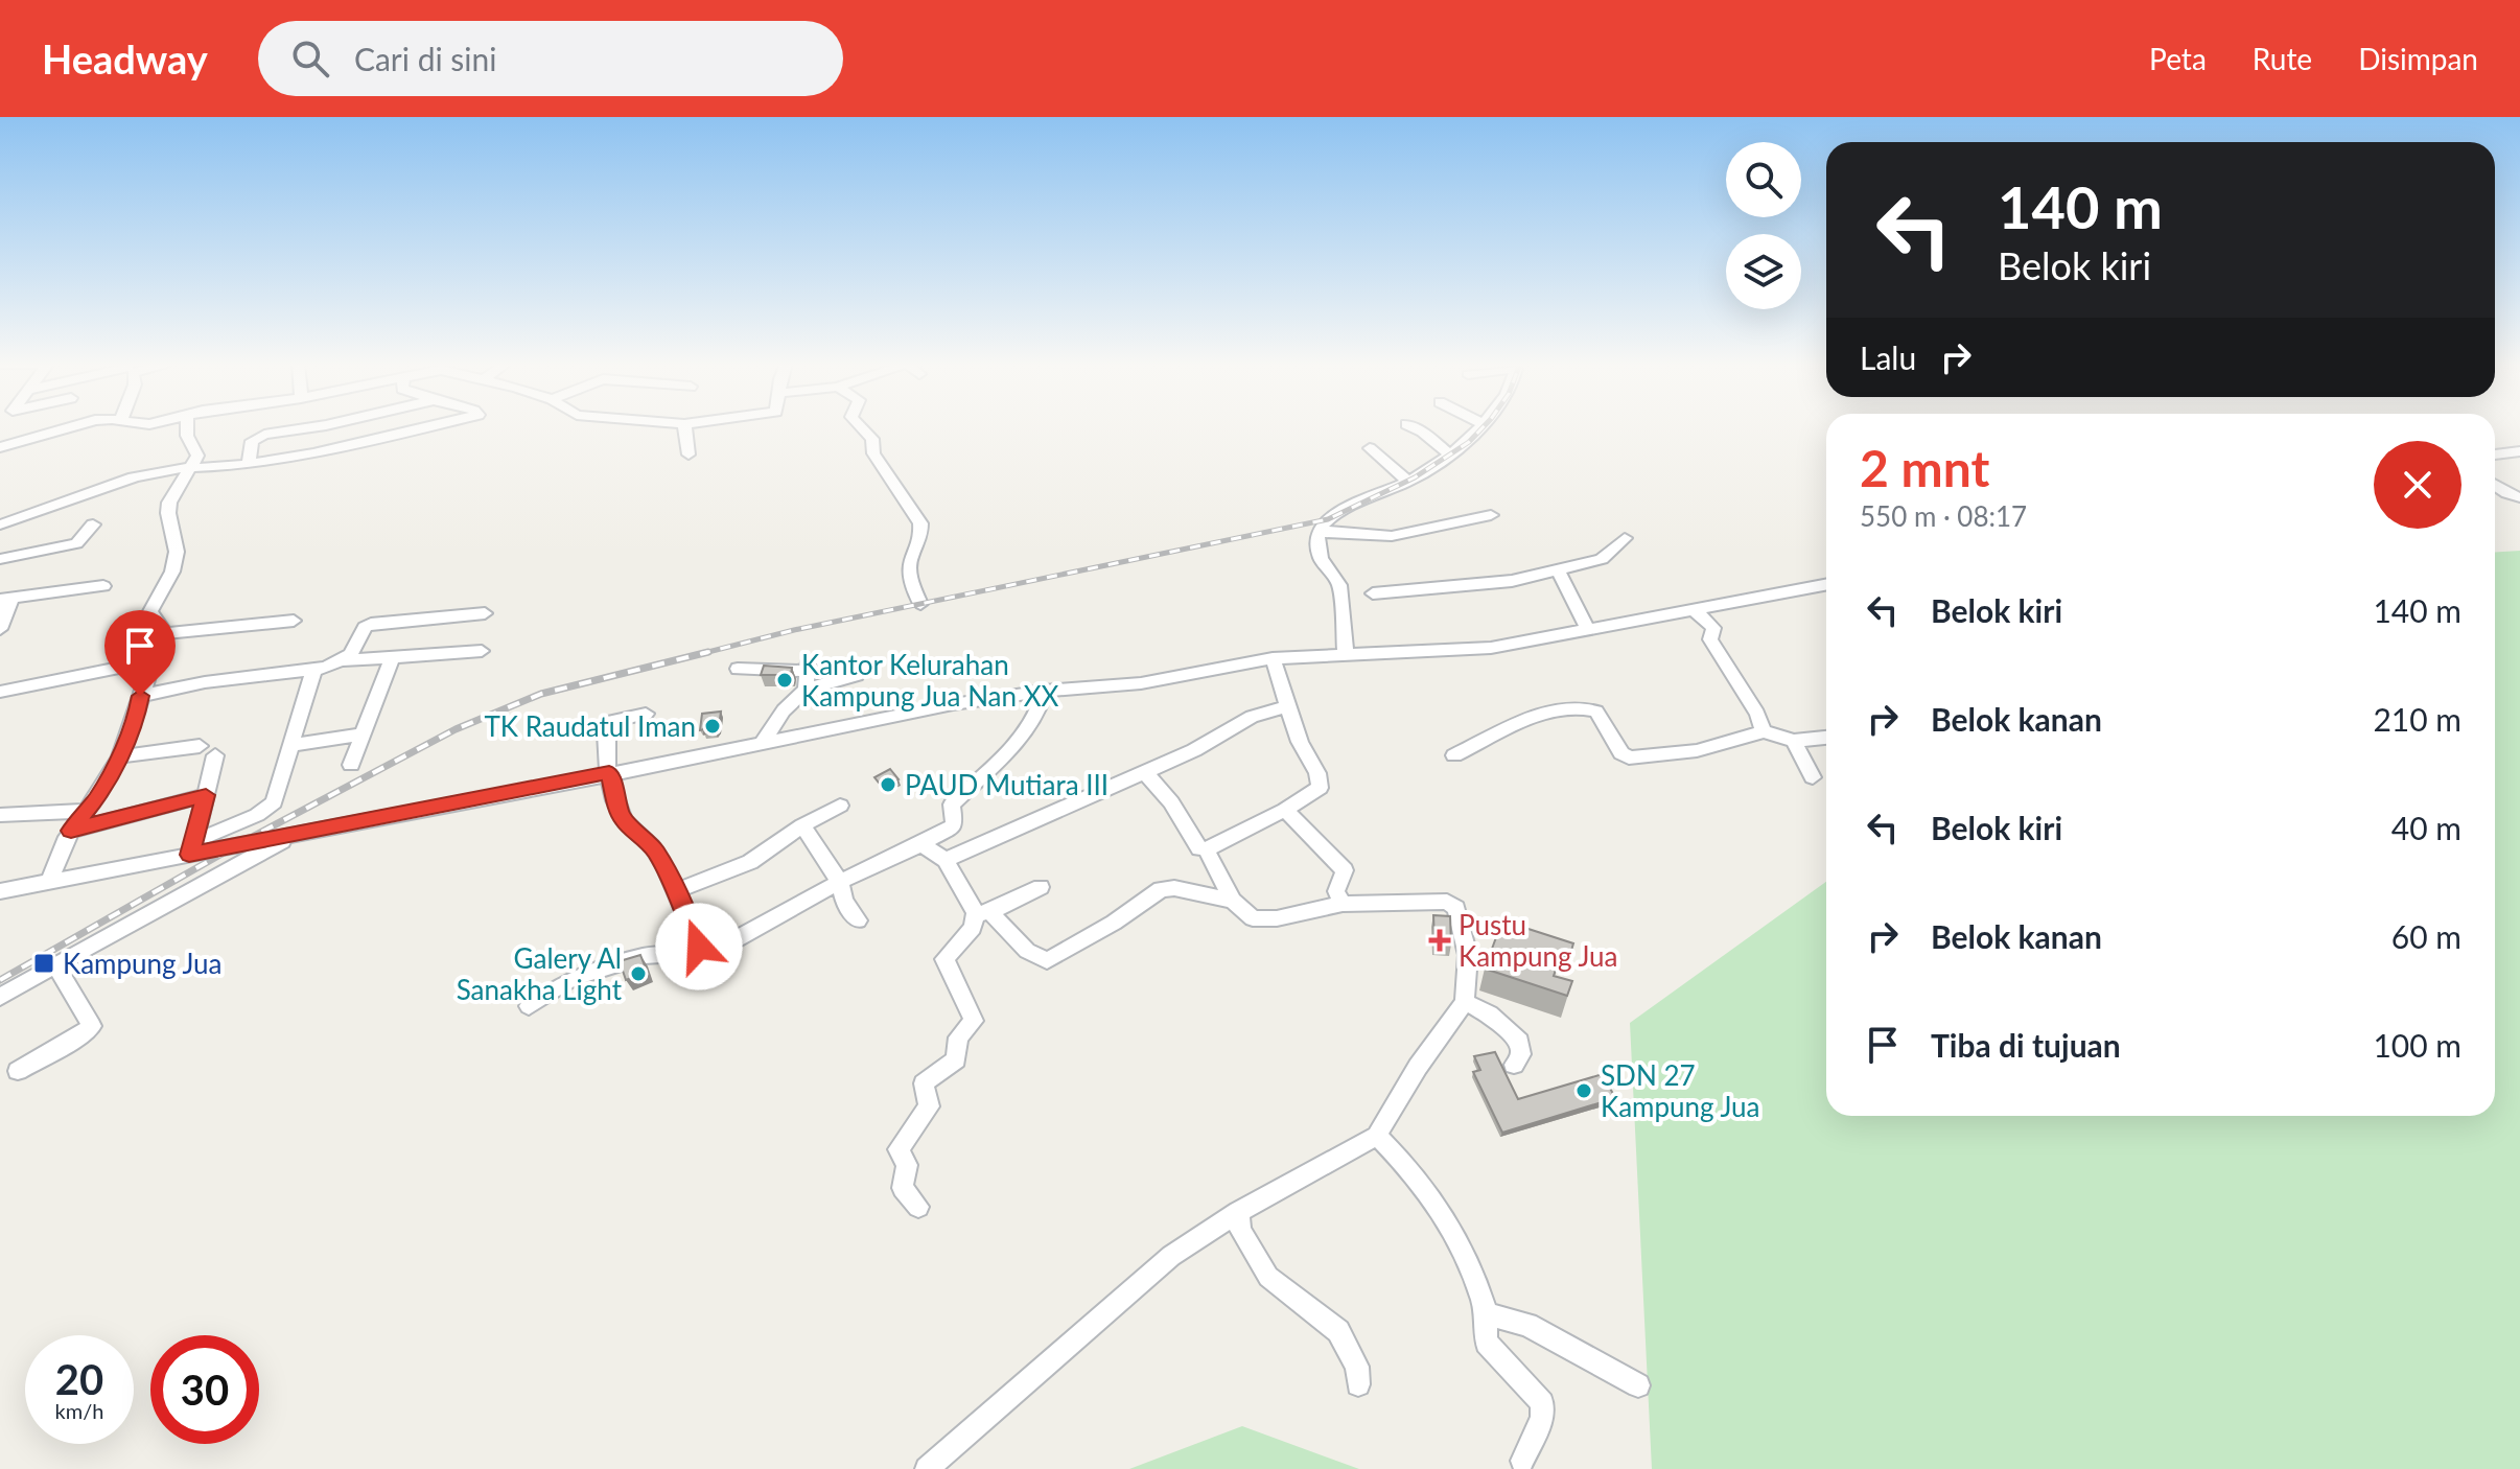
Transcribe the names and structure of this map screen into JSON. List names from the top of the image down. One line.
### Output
{"places":{"other":["Kantor Kelurahan Kampung Jua Nan XX","TK Raudatul Iman","PAUD Mutiara III","Galery Al Sanakha Light","SDN 27 Kampung Jua"],"health":["Pustu Kampung Jua"],"transit":["Kampung Jua"]},"page":{"header":"Headway","search":"Cari di sini","nav":["Peta","Rute","Disimpan"],"turn":["140 m","Belok kiri"],"then":"Lalu","heading":["2 mnt","550 m · 08:17"],"list":[{"name":"Belok kiri","value":"140 m"},{"name":"Belok kanan","value":"210 m"},{"name":"Belok kiri","value":"40 m"},{"name":"Belok kanan","value":"60 m"},{"name":"Tiba di tujuan","value":"100 m"}],"speed":"20 km/h","limit":"30"}}
